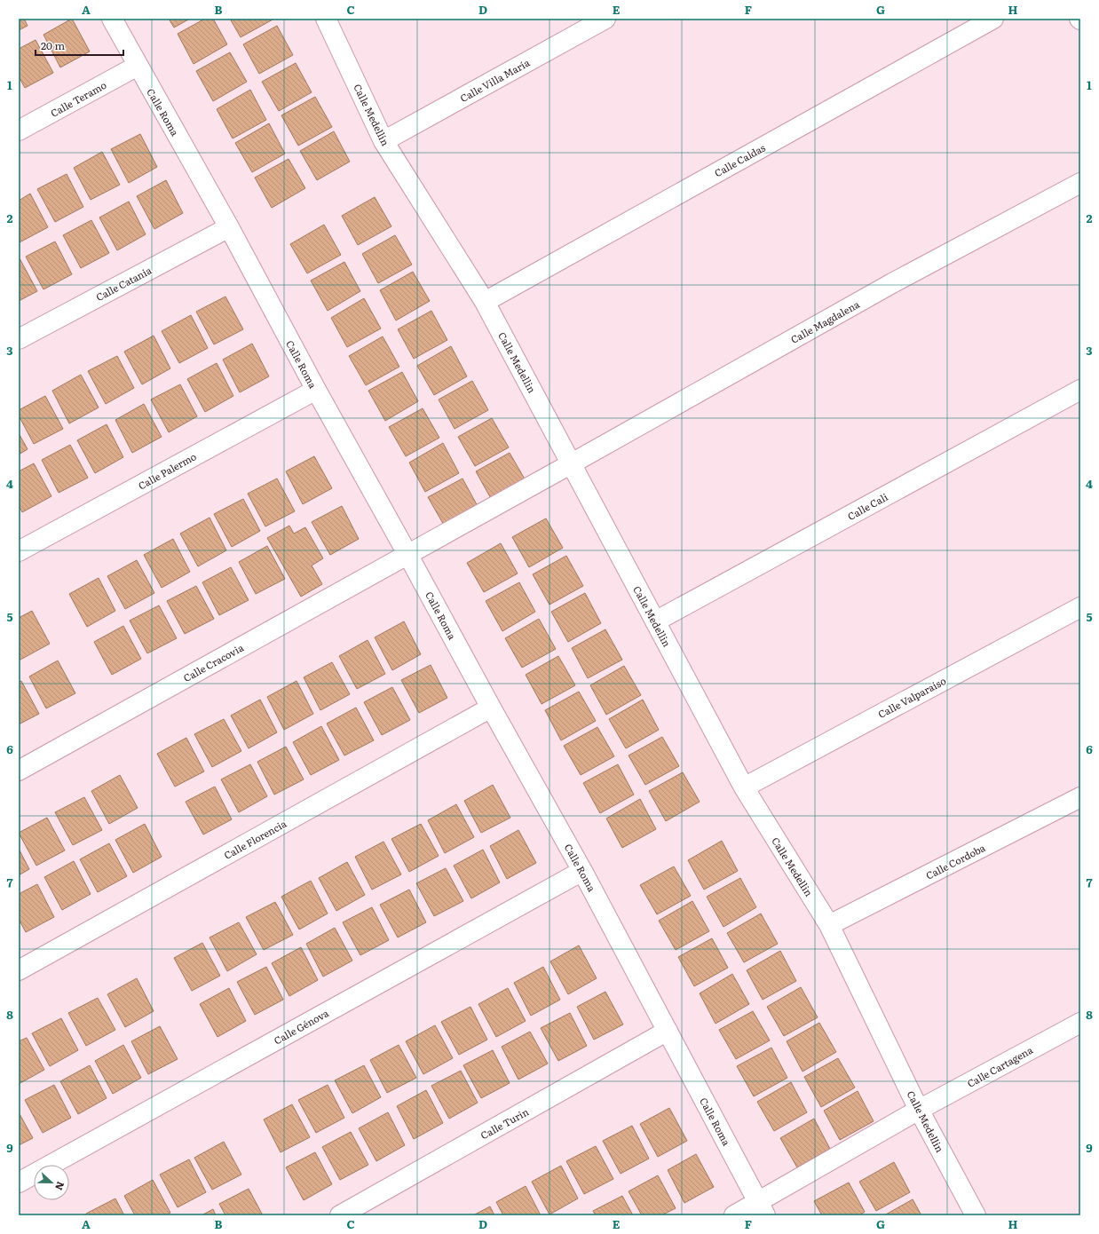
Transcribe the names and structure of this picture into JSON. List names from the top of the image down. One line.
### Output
{"streets":{"street":["Calle Villa María","Calle Teramo","Calle Roma","Calle Medellin","Calle Caldas","Calle Catania","Calle Magdalena","Calle Palermo","Calle Cali","Calle Cracovia","Calle Valparaiso","Calle Florencia","Calle Cordoba","Calle Génova","Calle Cartagena","Calle Turin"]},"crossings":[["Calle Villa María","Calle Medellin"],["Calle Teramo","Calle Roma"],["Calle Roma","Calle Catania"],["Calle Roma","Calle Magdalena"],["Calle Roma","Calle Palermo"],["Calle Roma","Calle Cracovia"],["Calle Roma","Calle Florencia"],["Calle Roma","Calle Génova"],["Calle Roma","Calle Cartagena"],["Calle Roma","Calle Turin"],["Calle Medellin","Calle Caldas"],["Calle Medellin","Calle Magdalena"],["Calle Medellin","Calle Cali"],["Calle Medellin","Calle Valparaiso"],["Calle Medellin","Calle Cordoba"],["Calle Medellin","Calle Cartagena"],["Calle Magdalena","Calle Cracovia"]],"scale_bar":"20 m","north":"right","grid":{"columns":["A","B","C","D","E","F","G","H"],"rows":["1","2","3","4","5","6","7","8","9"]}}
